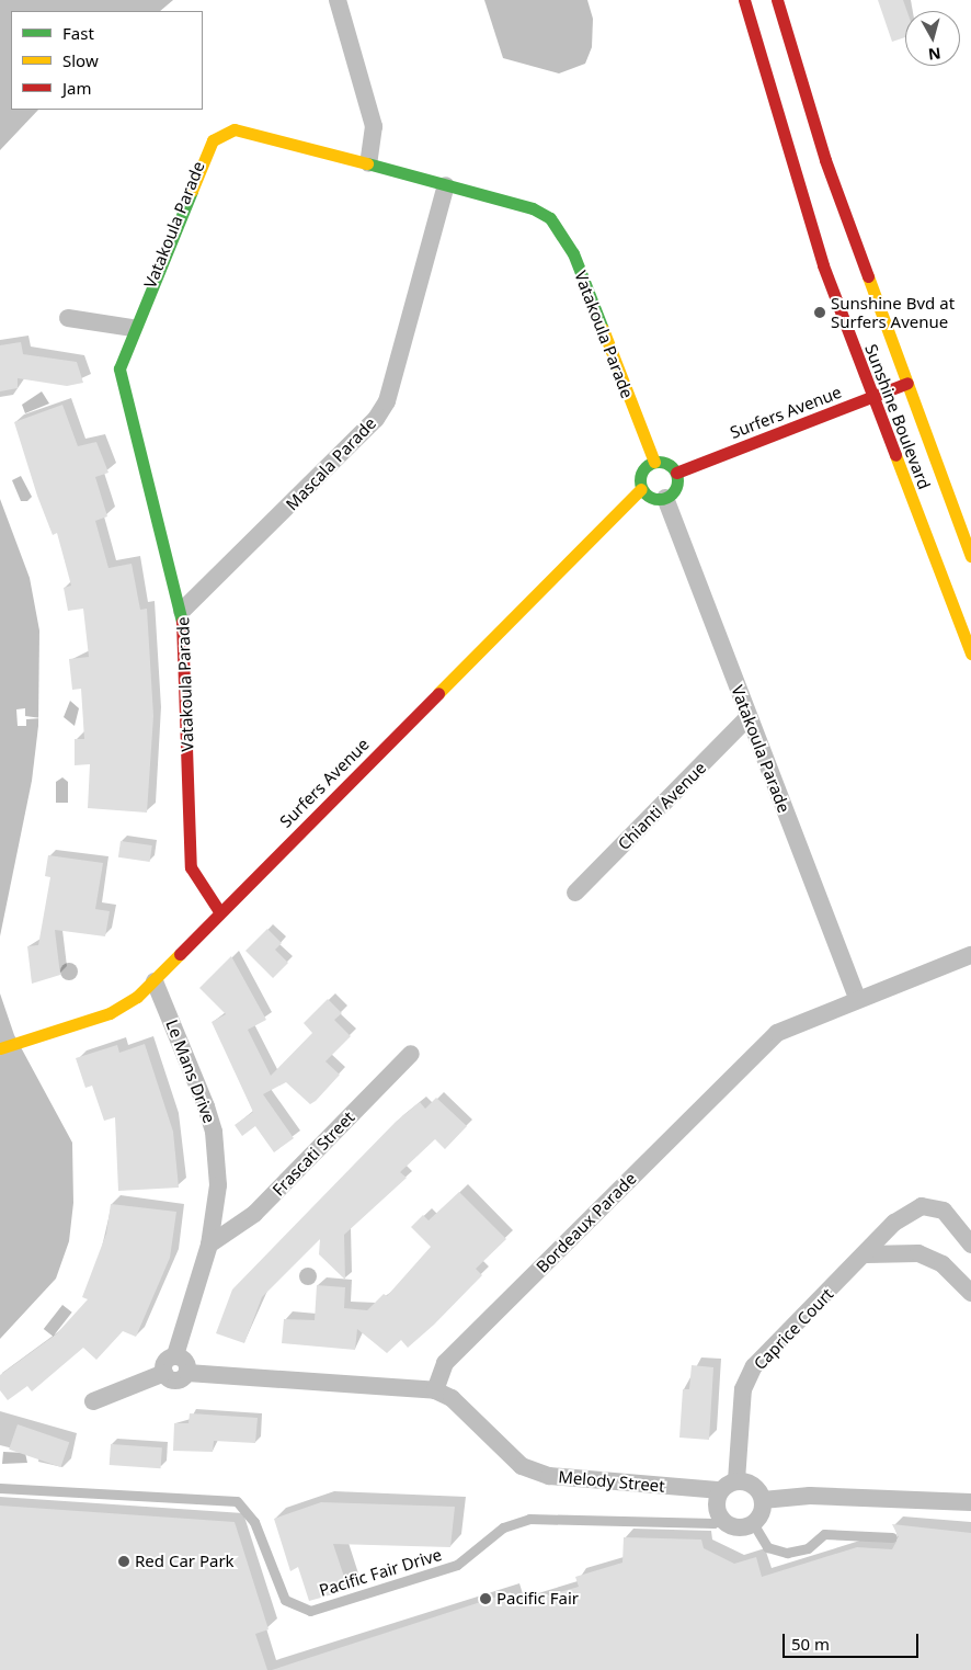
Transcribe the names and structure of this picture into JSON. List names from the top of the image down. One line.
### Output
{"streets":{"street":["Vatakoula Parade","Surfers Avenue","Sunshine Boulevard","Mascala Parade","Chianti Avenue","Le Mans Drive","Frascati Street","Bordeaux Parade","Caprice Court","Melody Street"],"lane":["Pacific Fair Drive"]},"crossings":[["Vatakoula Parade","Surfers Avenue"],["Vatakoula Parade","Mascala Parade"],["Vatakoula Parade","Chianti Avenue"],["Vatakoula Parade","Bordeaux Parade"],["Surfers Avenue","Sunshine Boulevard"],["Surfers Avenue","Le Mans Drive"],["Le Mans Drive","Frascati Street"],["Bordeaux Parade","Melody Street"],["Caprice Court","Melody Street"],["Caprice Court","Pacific Fair Drive"],["Melody Street","Pacific Fair Drive"]],"places":["Sunshine Bvd at Surfers Avenue","Red Car Park","Pacific Fair"],"legend":["Fast","Slow","Jam"],"scale_bar":"50 m","north":"bottom"}
